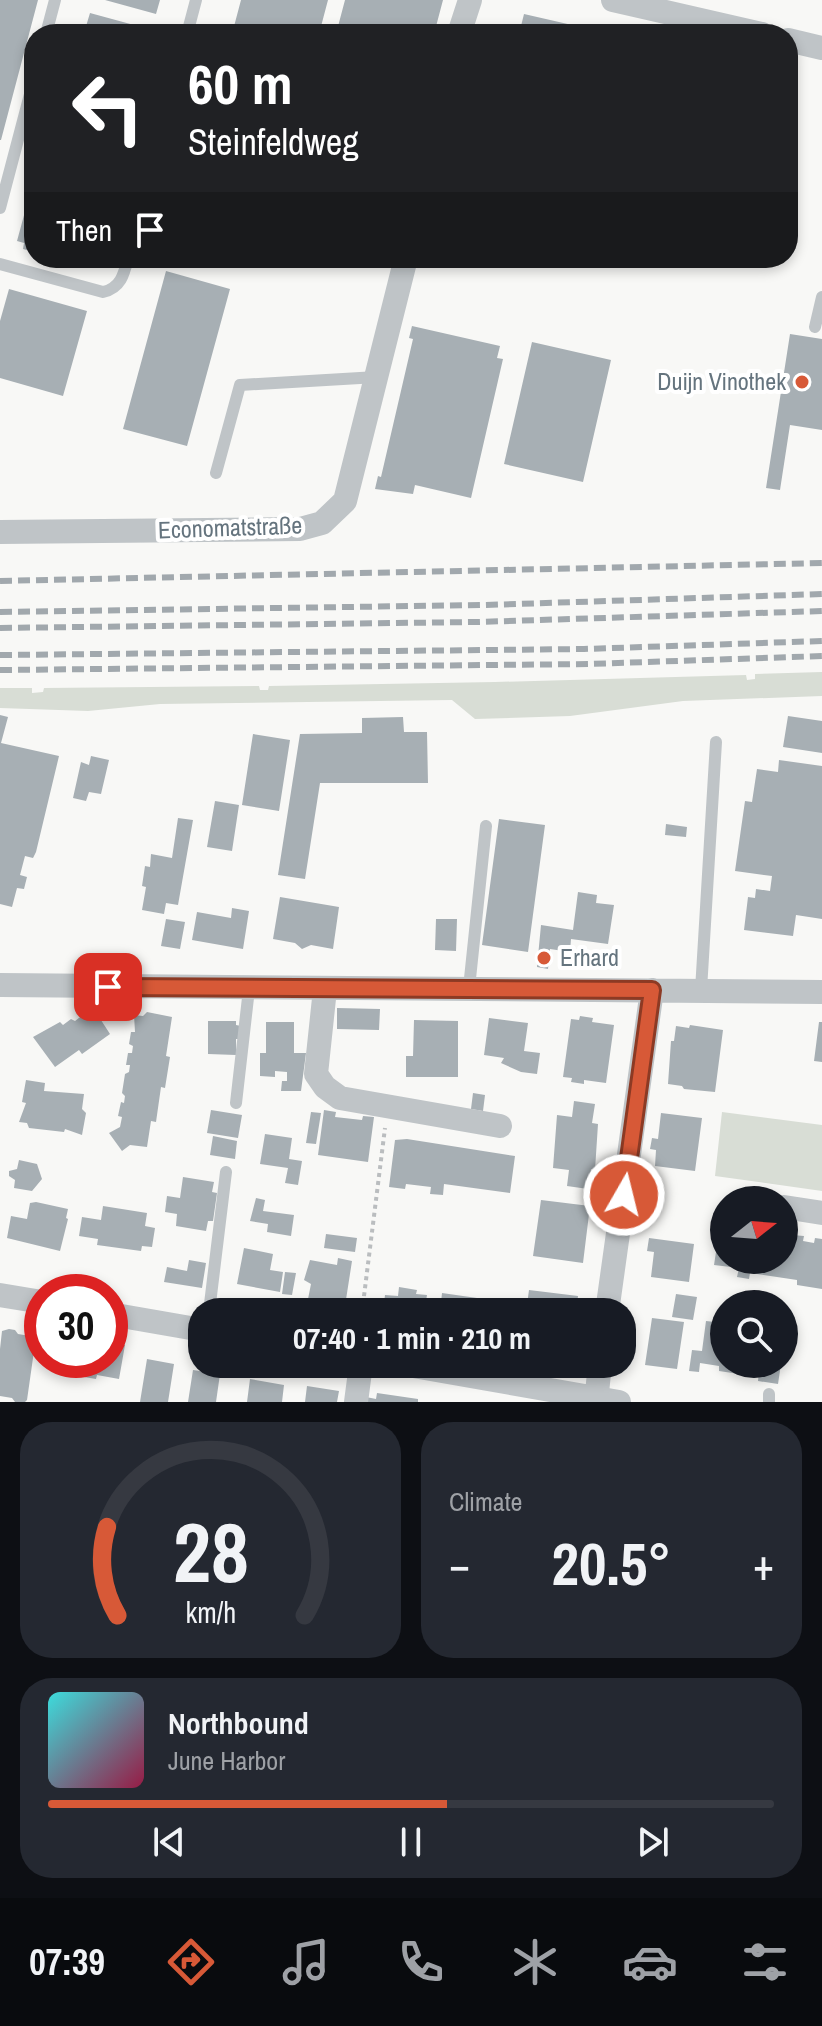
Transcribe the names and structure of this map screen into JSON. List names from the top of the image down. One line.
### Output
{"streets":{"street":["Economatstraße"]},"places":["Duijn Vinothek","Erhard"],"north":"right","page":{"turn":["60 m","Steinfeldweg"],"then":"Then","limit":"30","trip":"07:40 · 1 min · 210 m","tile":"Climate","heat":["−","20.5°","+"],"song":["Northbound","June Harbor"],"tabs":"07:39","gauge":["28","km/h"]}}
